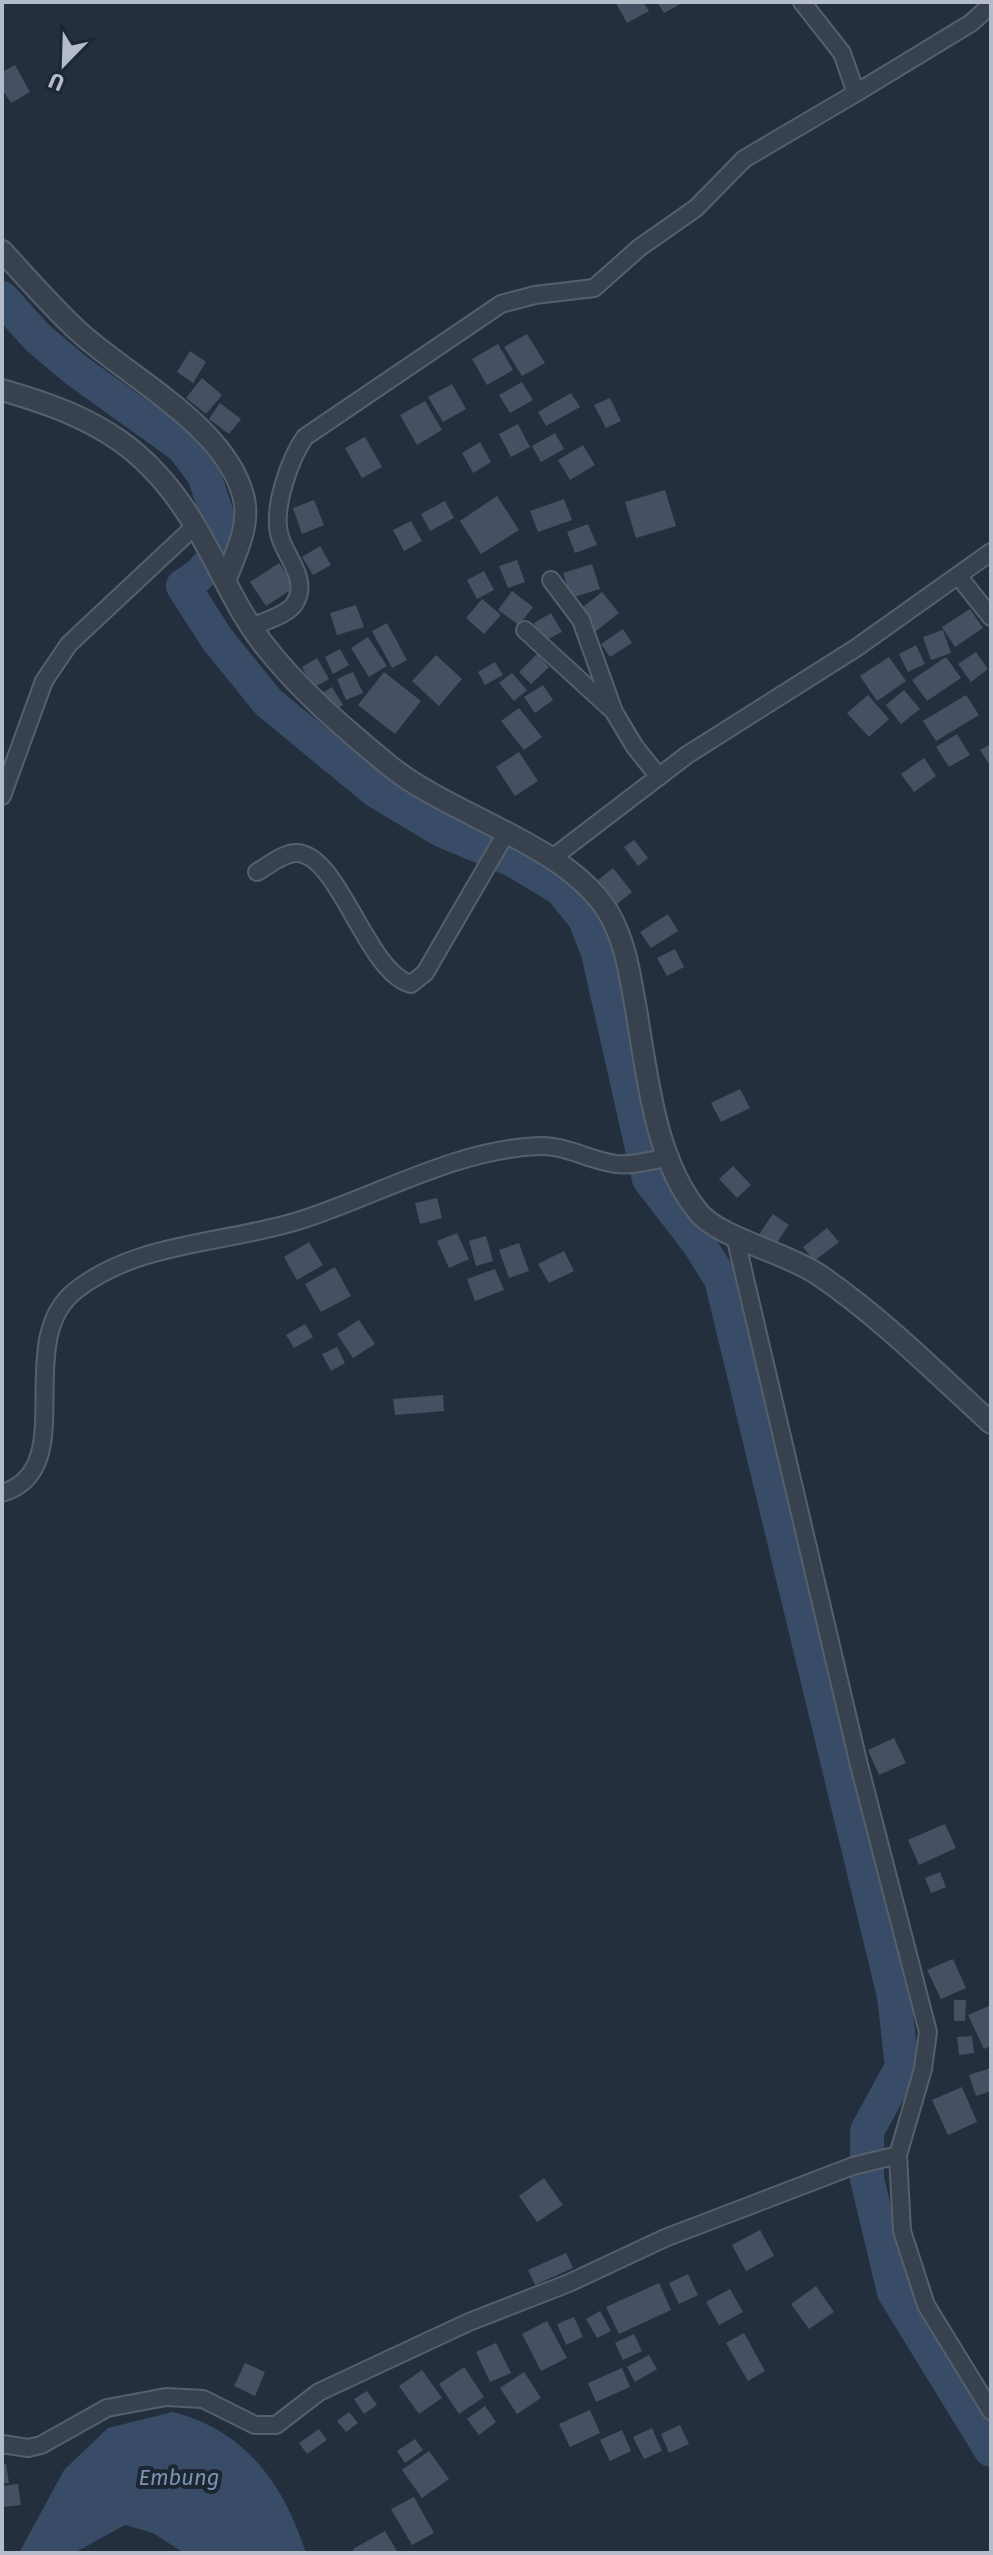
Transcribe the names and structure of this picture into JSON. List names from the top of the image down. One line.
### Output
{"water":["Embung"],"north":"bottom left"}
